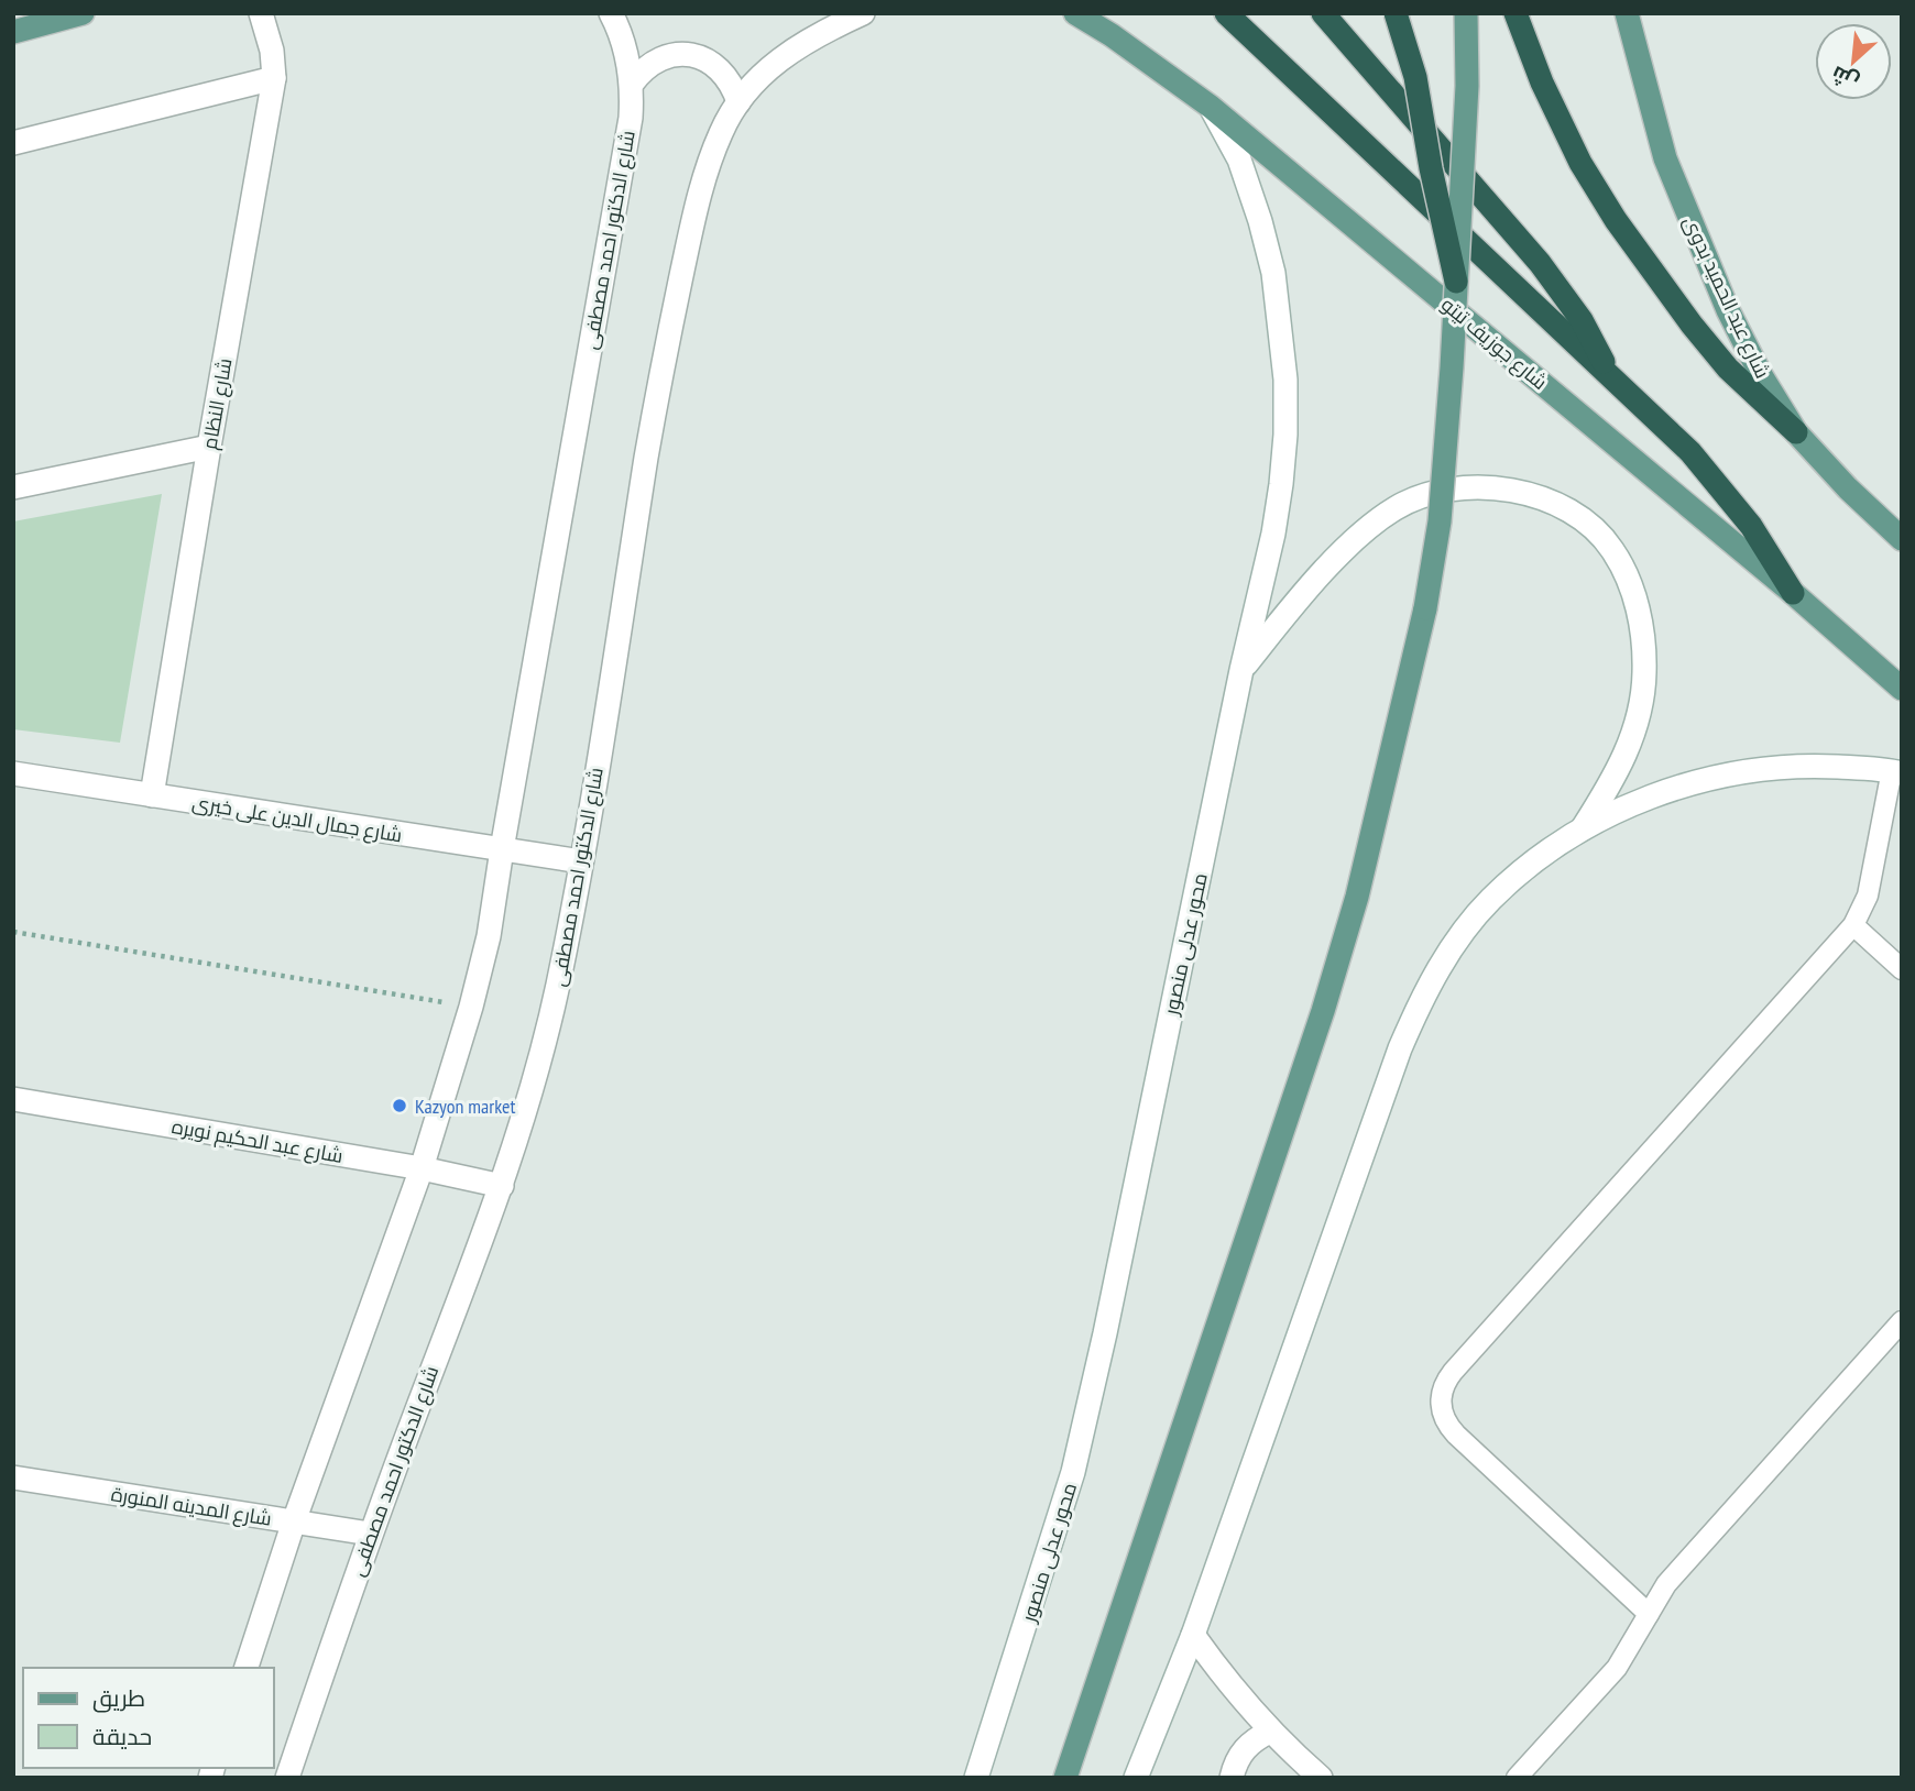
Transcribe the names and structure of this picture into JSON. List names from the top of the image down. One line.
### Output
{"streets":{"main road":["شارع عبد الحميد بدوى","شارع جوزيف تيتو"],"street":["شارع الدكتور احمد مصطفى","شارع النظام","شارع جمال الدين على خيرى","محور عدلى منصور","شارع عبد الحكيم نويره","شارع المدينه المنورة"]},"crossings":[["شارع الدكتور احمد مصطفى","شارع جمال الدين على خيرى"],["شارع الدكتور احمد مصطفى","شارع عبد الحكيم نويره"],["شارع الدكتور احمد مصطفى","شارع المدينه المنورة"],["شارع جوزيف تيتو","محور عدلى منصور"],["شارع النظام","شارع جمال الدين على خيرى"]],"places":["Kazyon market"],"legend":["طريق","حديقة"],"north":"bottom left"}
